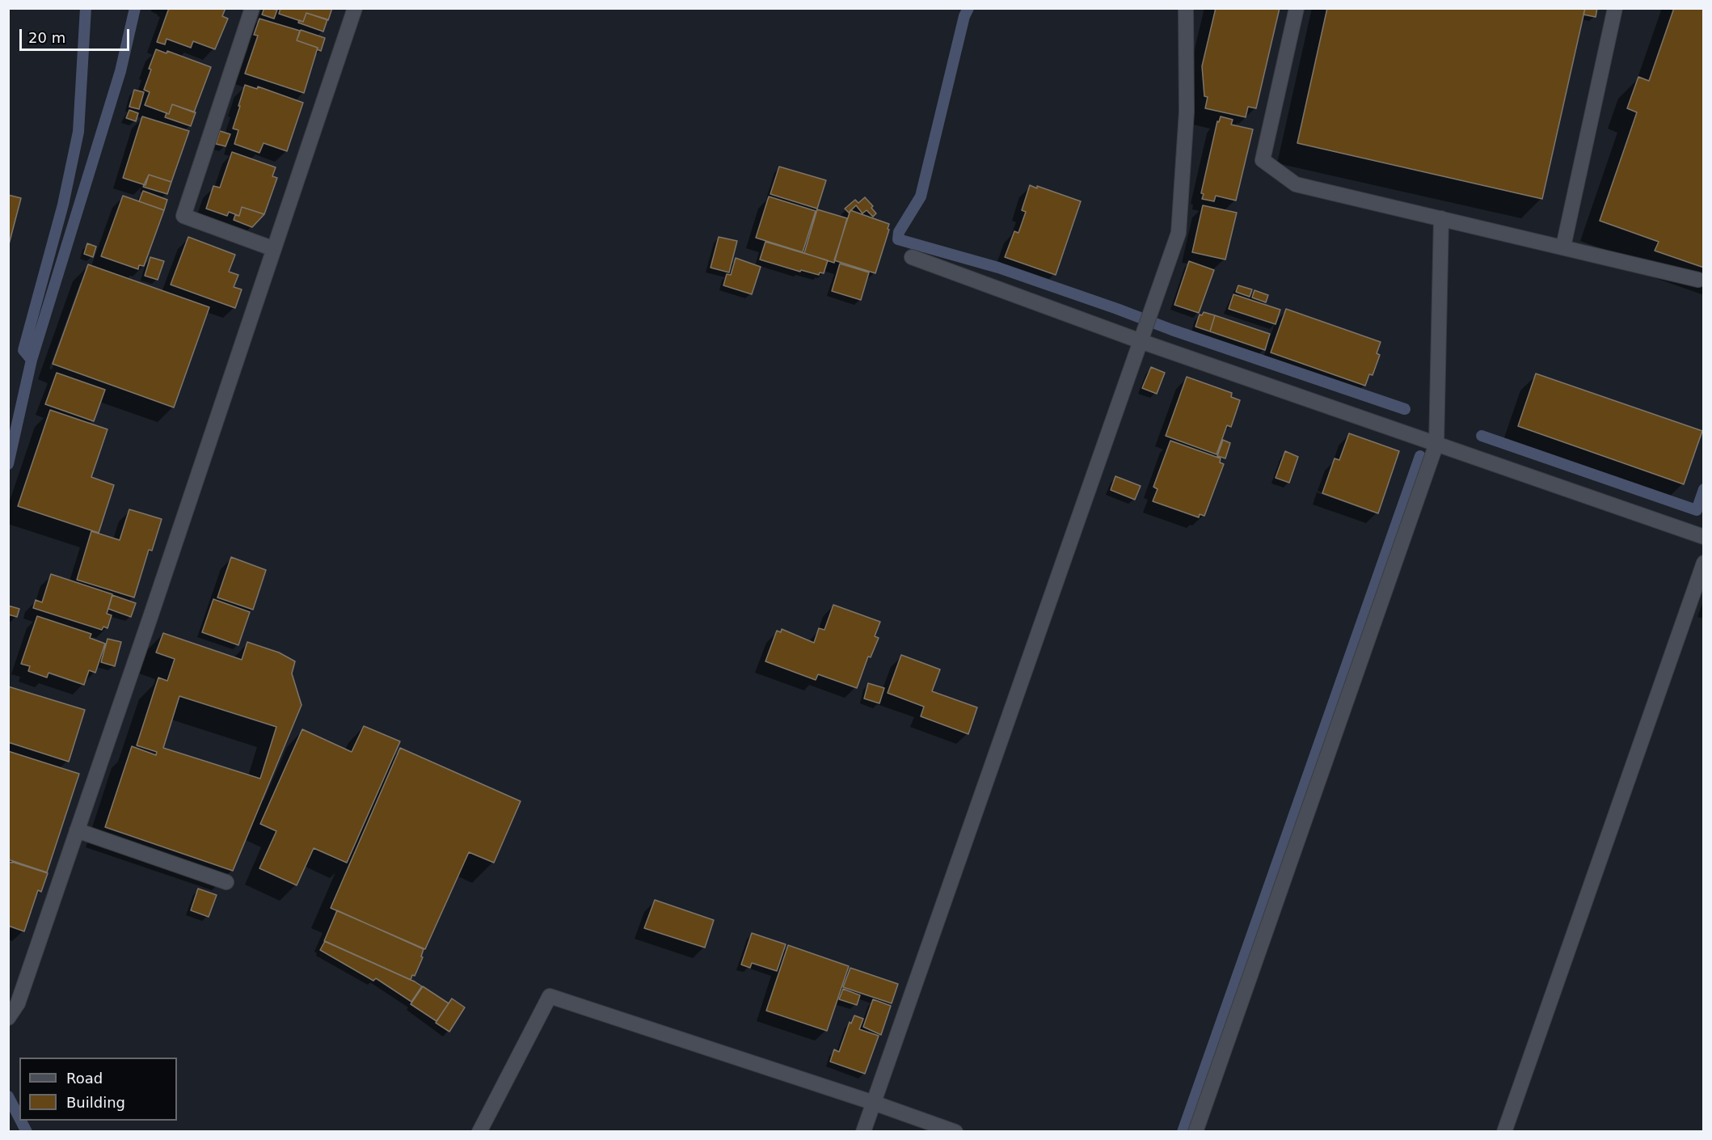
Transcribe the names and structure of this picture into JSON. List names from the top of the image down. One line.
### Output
{"legend":["Road","Building"],"scale_bar":"20 m"}
